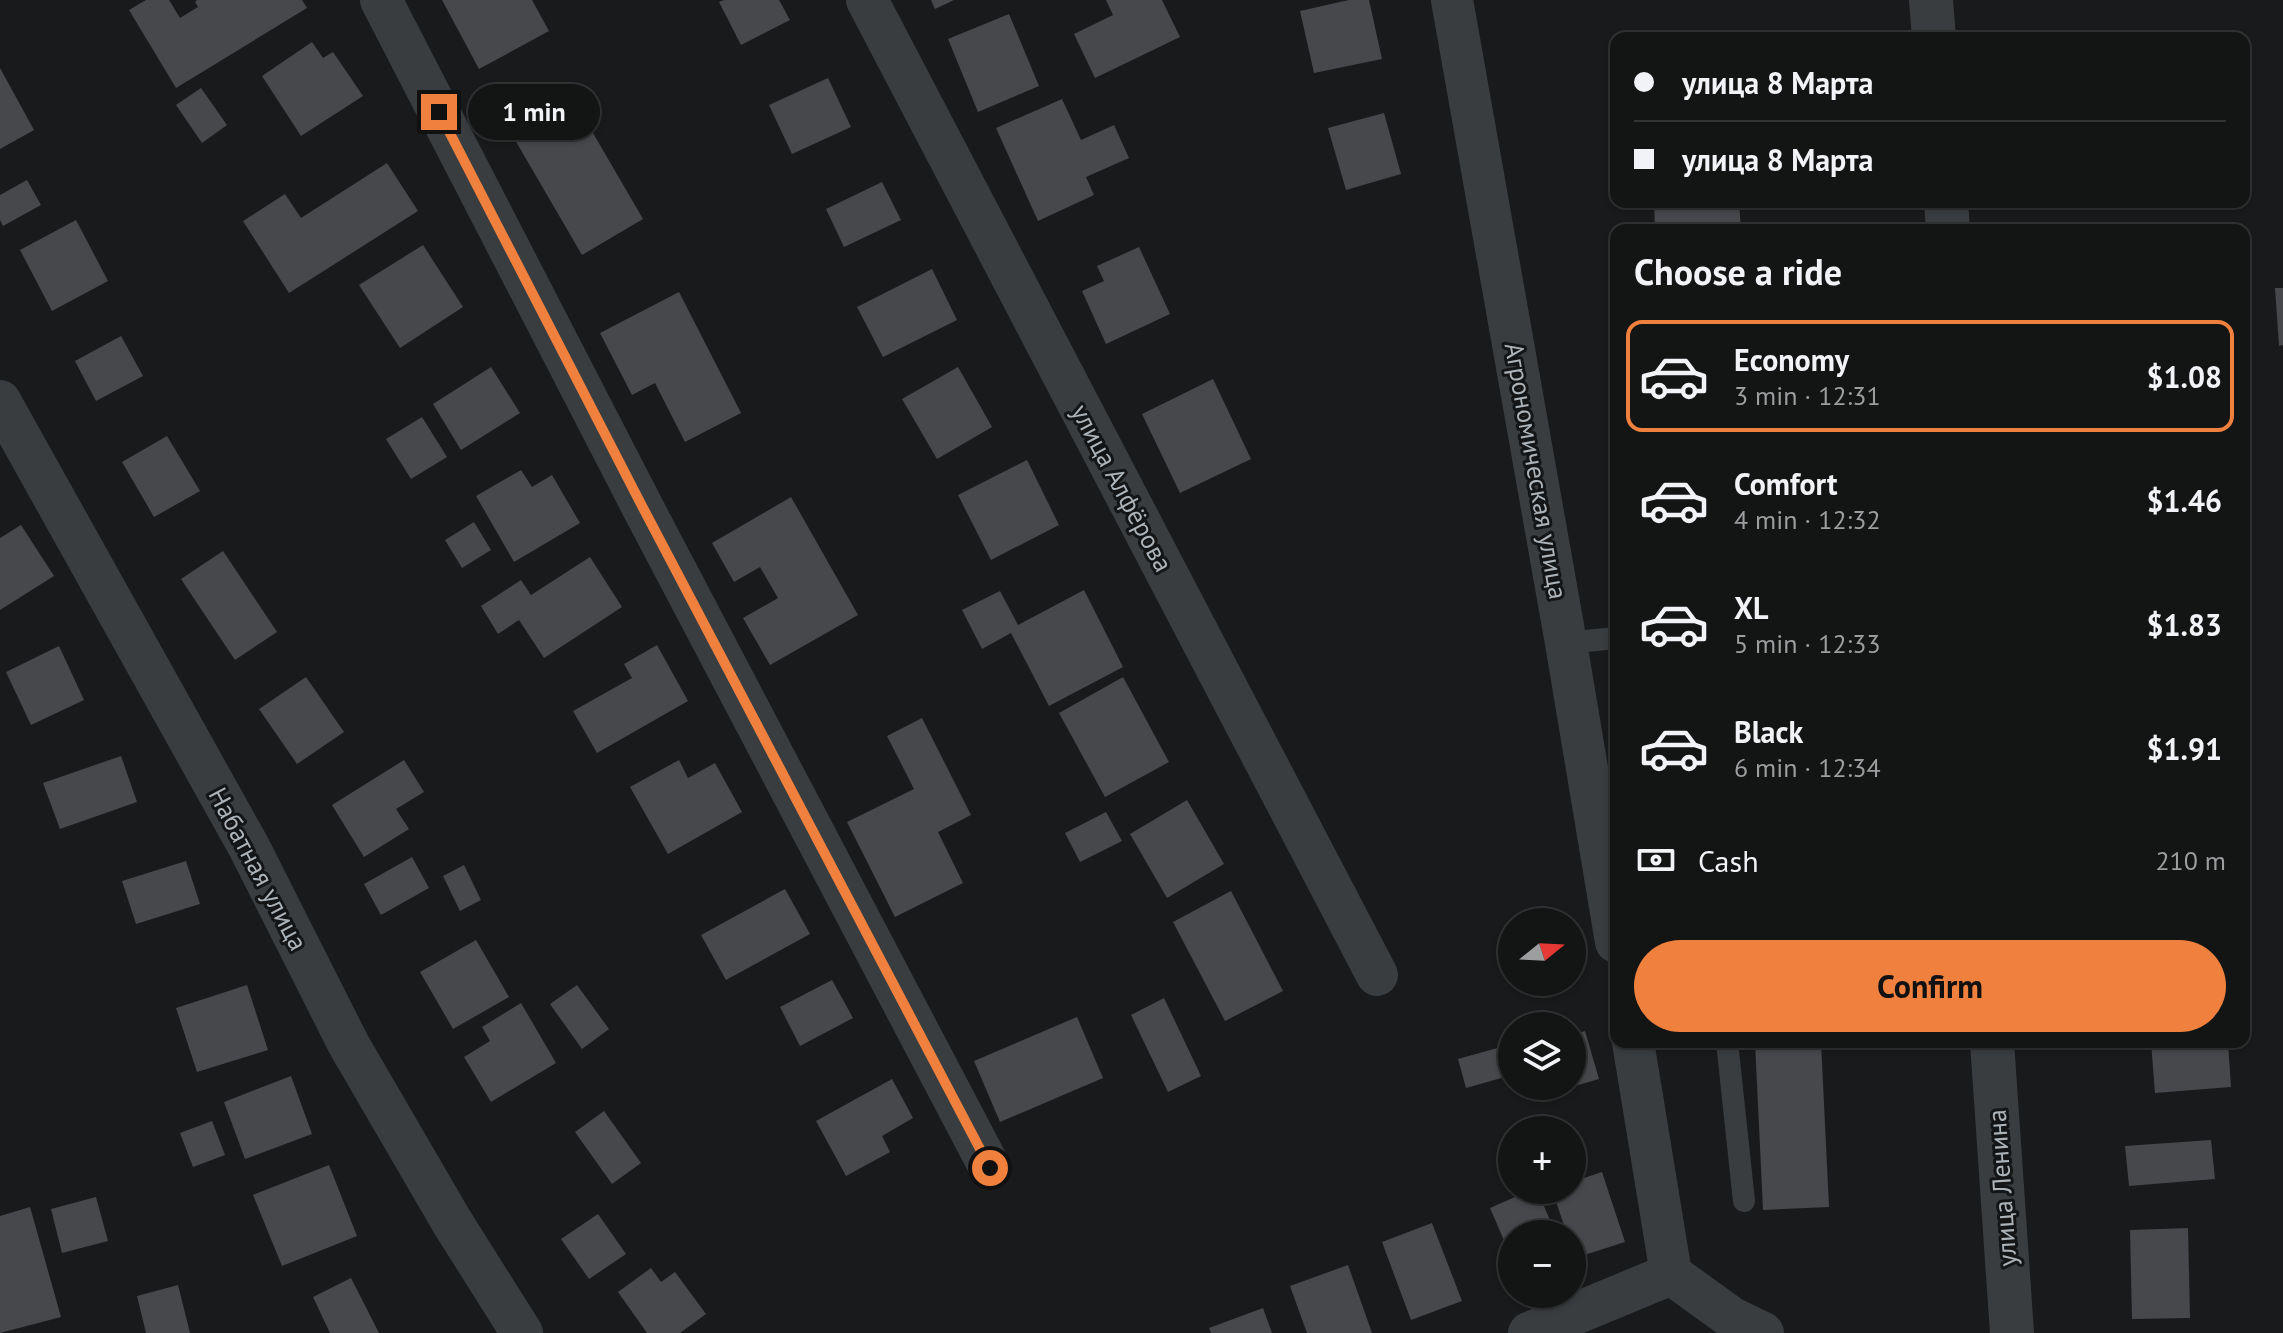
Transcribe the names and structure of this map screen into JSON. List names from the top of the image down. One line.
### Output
{"streets":{"street":["Агрономическая улица","улица Алфёрова","Набатная улица","улица Ленина"]},"north":"right","page":{"banner":["улица 8 Марта","улица 8 Марта"],"bubble":"1 min","heading":"Choose a ride","list":[{"name":"Economy","note":"3 min · 12:31","value":"$1.08"},{"name":"Comfort","note":"4 min · 12:32","value":"$1.46"},{"name":"XL","note":"5 min · 12:33","value":"$1.83"},{"name":"Black","note":"6 min · 12:34","value":"$1.91"}],"pay":["Cash","210 m"],"map_buttons":["+","−"],"buttons":"Confirm"}}
